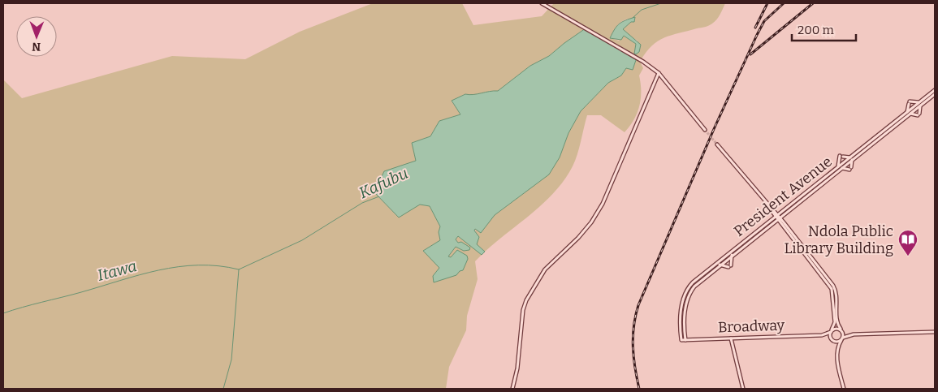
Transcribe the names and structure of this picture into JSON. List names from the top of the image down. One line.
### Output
{"streets":{"main road":["President Avenue","Broadway"]},"crossings":[["President Avenue","Broadway"]],"water":["Kafubu","Itawa"],"places":{"library":["Ndola Public Library Building"]},"scale_bar":"200 m","north":"bottom"}
